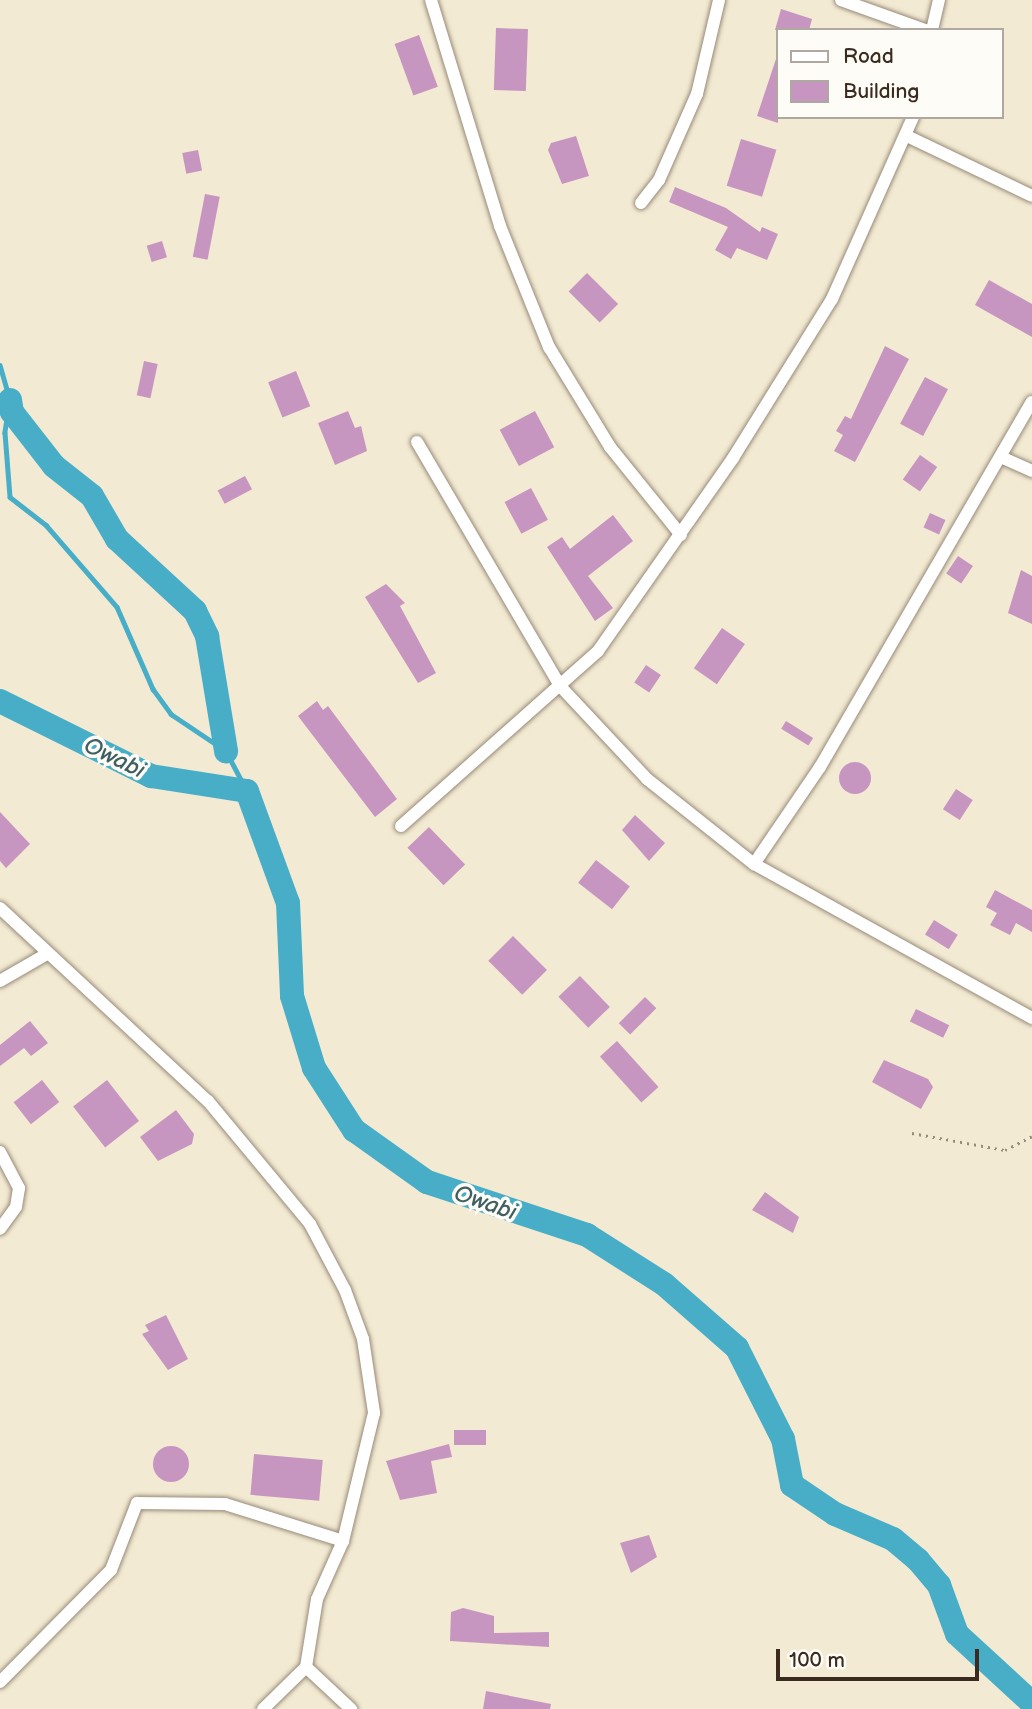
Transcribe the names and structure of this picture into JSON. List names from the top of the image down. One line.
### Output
{"water":["Owabi"],"legend":["Road","Building"],"scale_bar":"100 m"}
